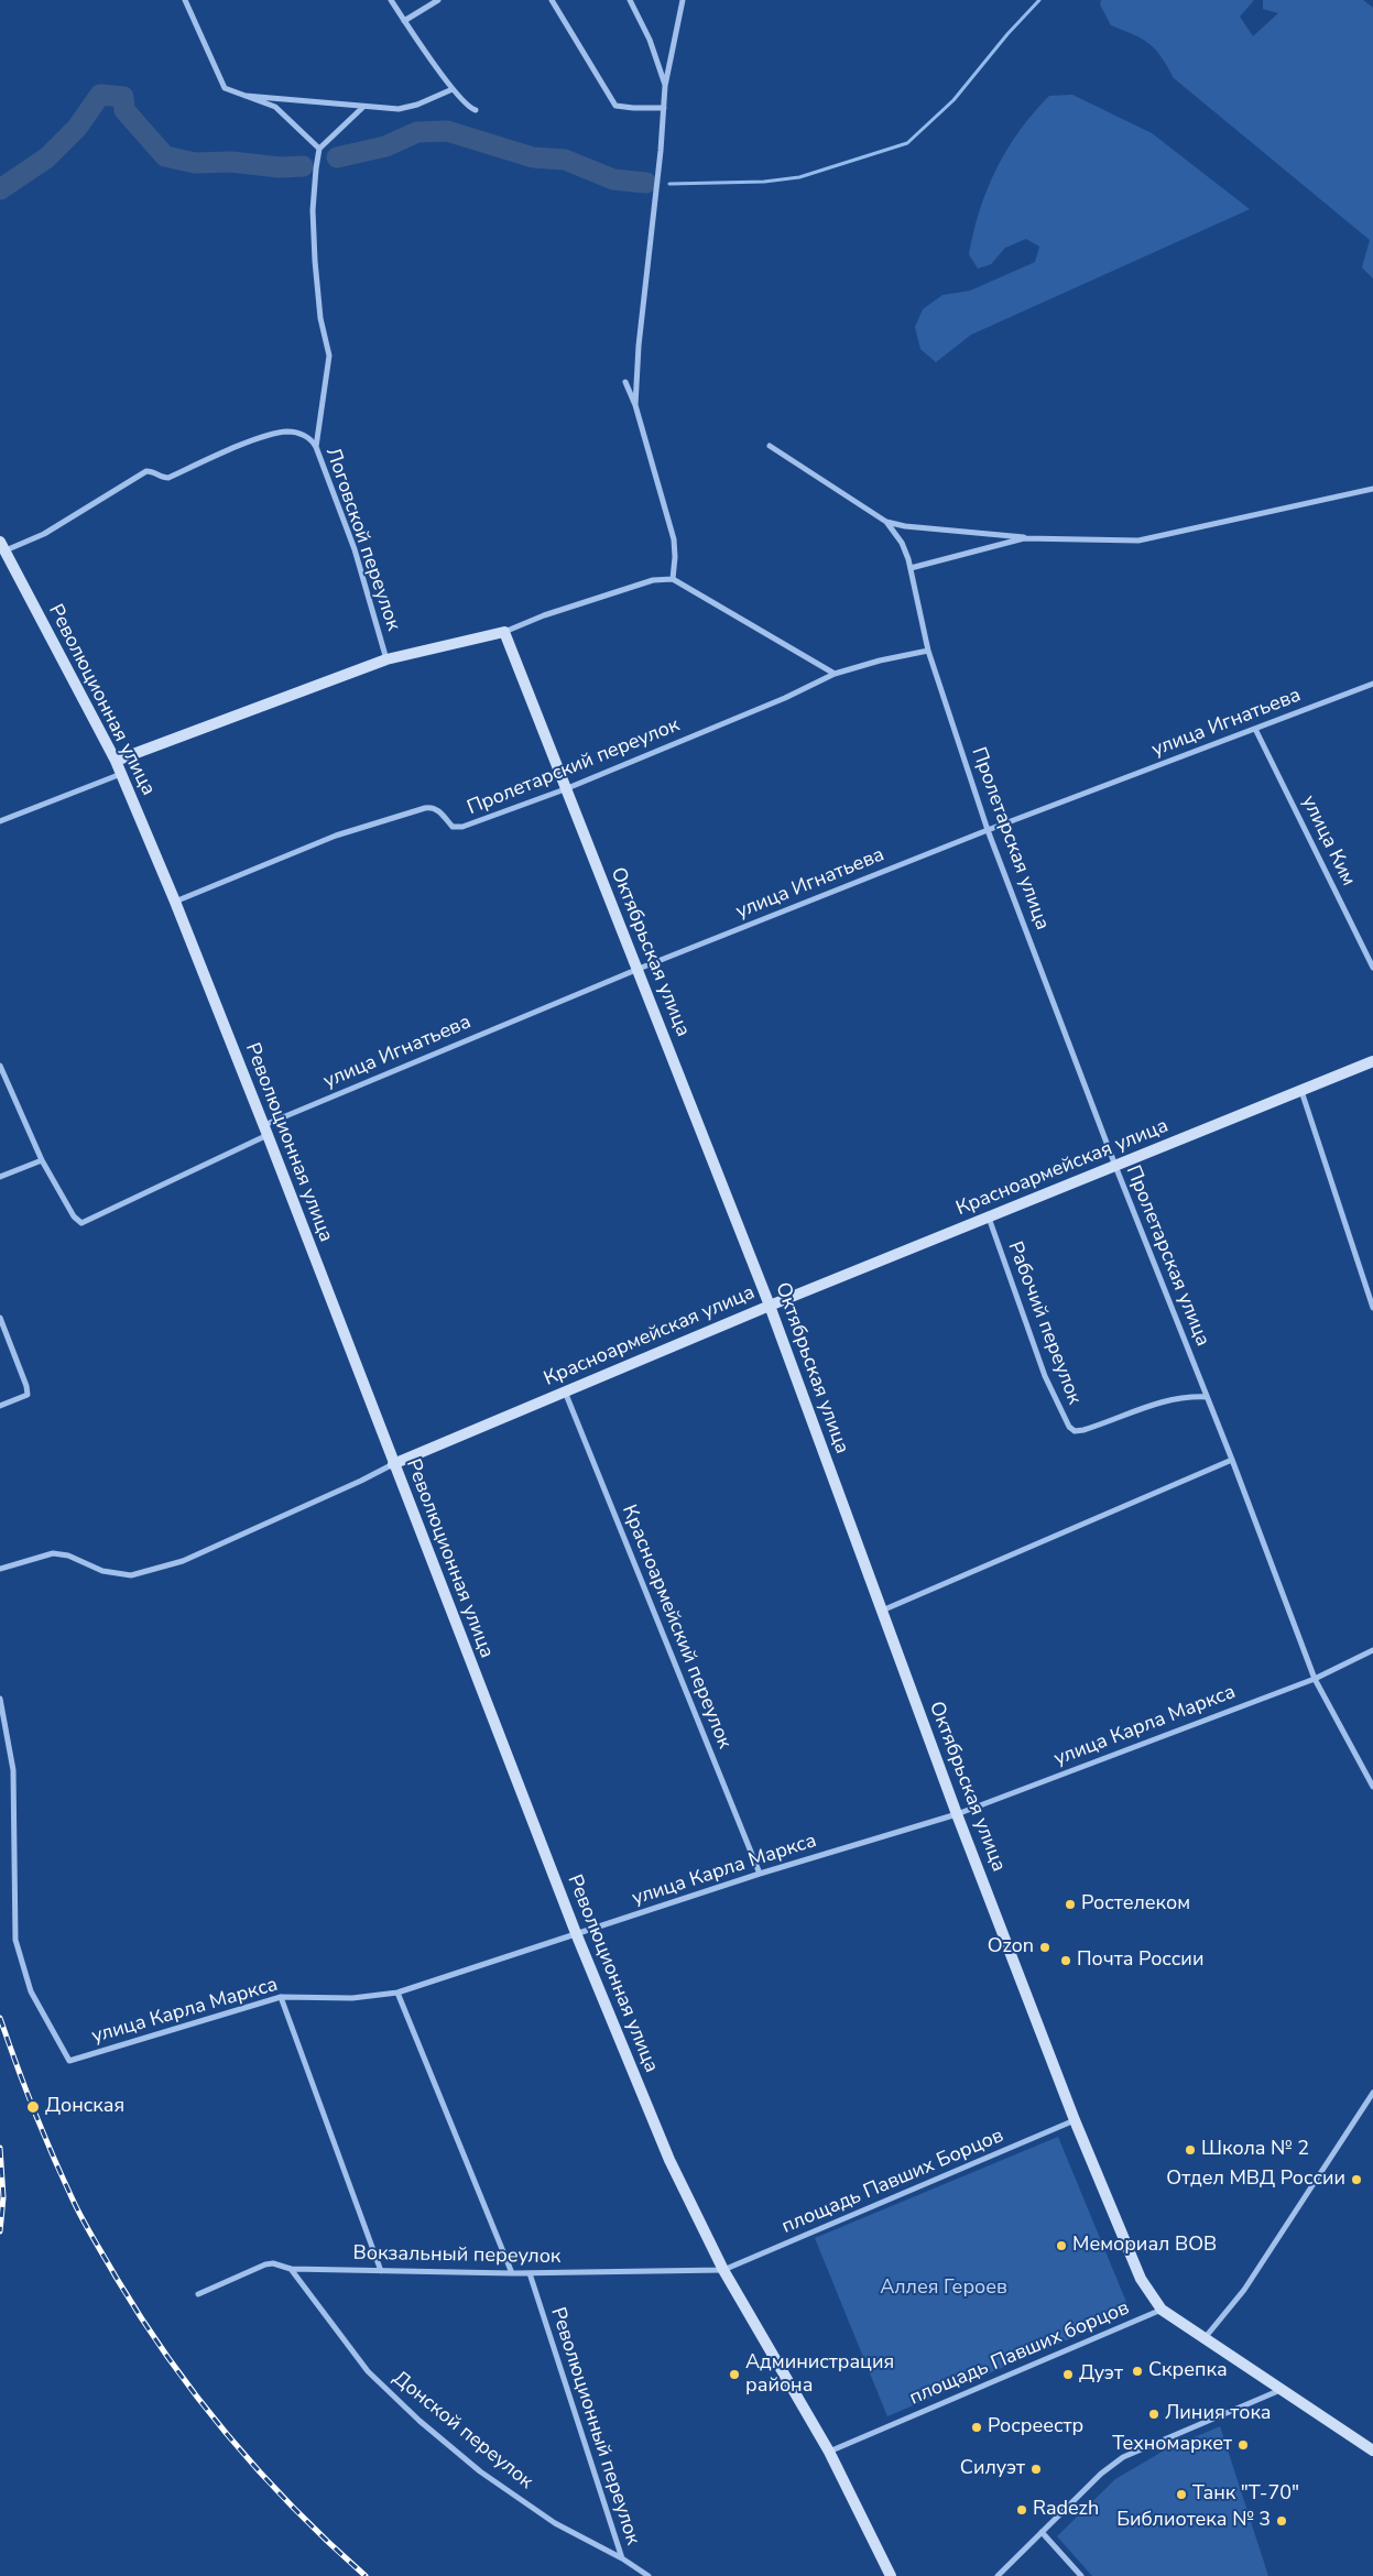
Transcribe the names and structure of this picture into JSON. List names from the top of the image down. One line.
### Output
{"streets":{"street":["Логовской переулок","Революционная улица","улица Игнатьева","Пролетарский переулок","Пролетарская улица","улица Ким","Октябрьская улица","Красноармейская улица","Рабочий переулок","Красноармейский переулок","улица Карла Маркса","площадь Павших Борцов","Вокзальный переулок","площадь Павших борцов","Революционный переулок","Донской переулок"]},"crossings":[["Логовской переулок","Революционная улица"],["Революционная улица","улица Игнатьева"],["Революционная улица","Пролетарский переулок"],["Революционная улица","Красноармейская улица"],["Революционная улица","улица Карла Маркса"],["Революционная улица","площадь Павших Борцов"],["Революционная улица","Вокзальный переулок"],["Революционная улица","площадь Павших борцов"],["улица Игнатьева","Пролетарская улица"],["улица Игнатьева","улица Ким"],["улица Игнатьева","Октябрьская улица"],["Пролетарский переулок","Пролетарская улица"],["Пролетарский переулок","Октябрьская улица"],["Пролетарская улица","Красноармейская улица"],["Пролетарская улица","Рабочий переулок"],["Пролетарская улица","улица Карла Маркса"],["Октябрьская улица","Красноармейская улица"],["Октябрьская улица","улица Карла Маркса"],["Октябрьская улица","площадь Павших Борцов"],["Октябрьская улица","площадь Павших борцов"],["Красноармейская улица","Рабочий переулок"],["Красноармейская улица","Красноармейский переулок"],["Красноармейский переулок","улица Карла Маркса"],["площадь Павших Борцов","Вокзальный переулок"],["Вокзальный переулок","Революционный переулок"],["Вокзальный переулок","Донской переулок"],["Революционный переулок","Донской переулок"]],"parks":["Аллея Героев"],"places":["Ростелеком","Ozon","Почта России","Донская","Школа № 2","Отдел МВД России","Мемориал ВОВ","Скрепка","Администрация района","Дуэт","Линия тока","Росреестр","Техномаркет","Силуэт","Танк \"Т-70\"","Radezh","Библиотека № 3"]}
